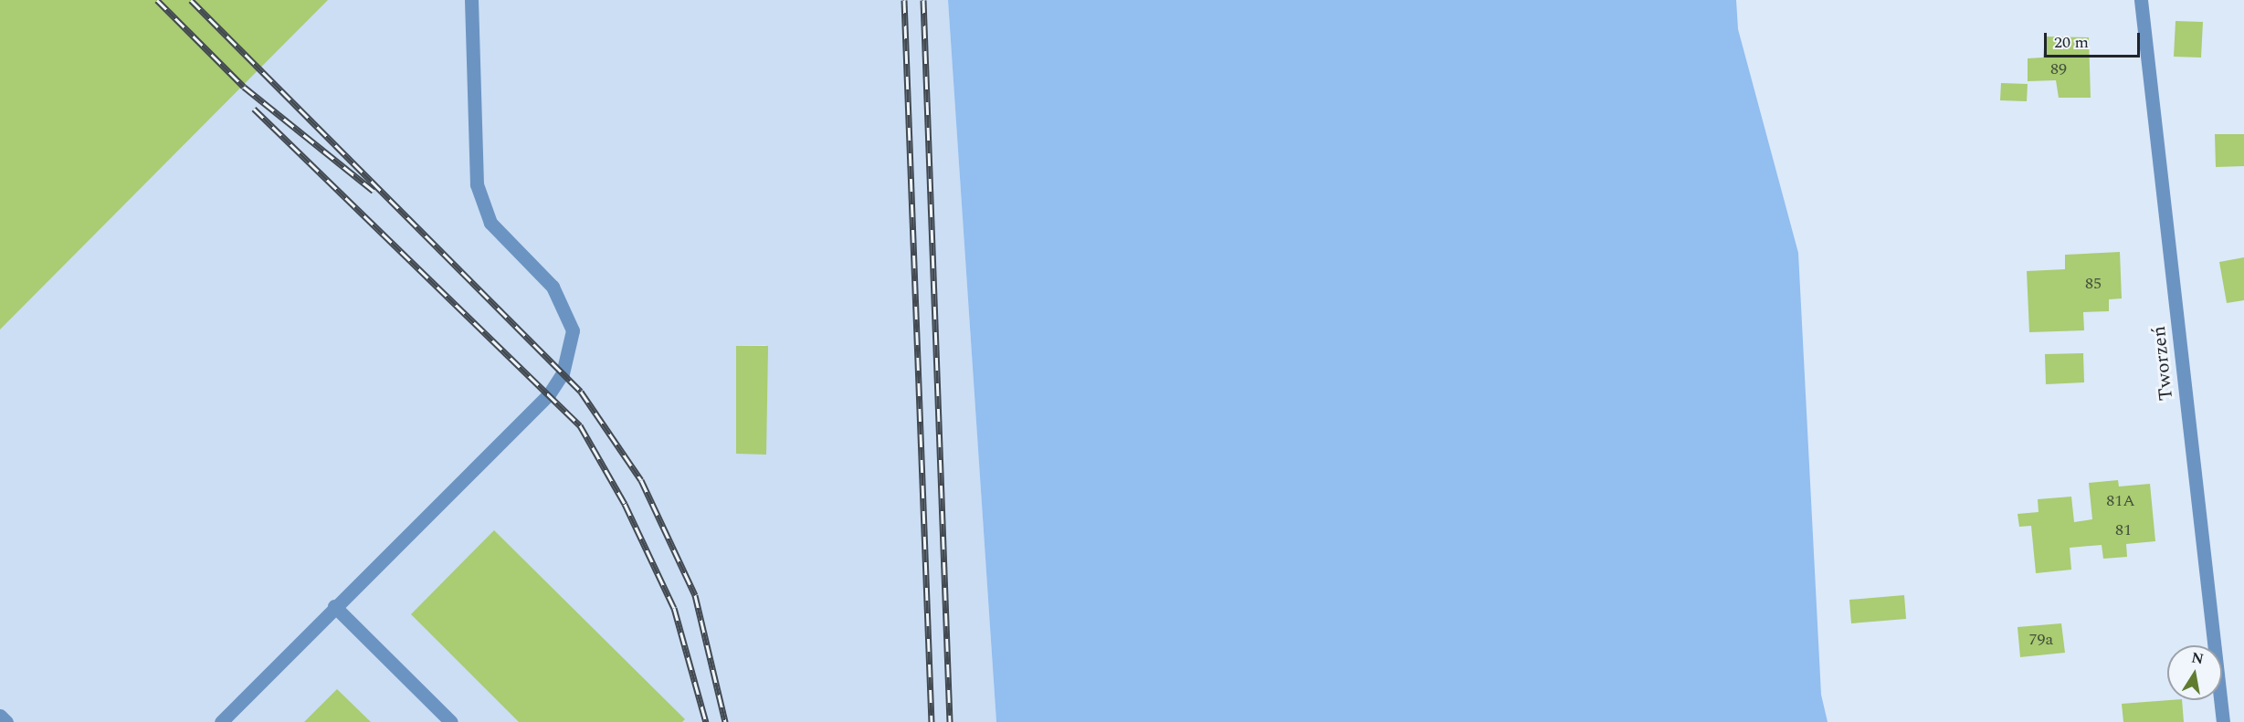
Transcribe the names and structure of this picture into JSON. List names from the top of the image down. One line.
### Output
{"streets":{"street":["Tworzeń"]},"house_numbers":["89","85","81A","81","79a"],"scale_bar":"20 m","north":"top"}
